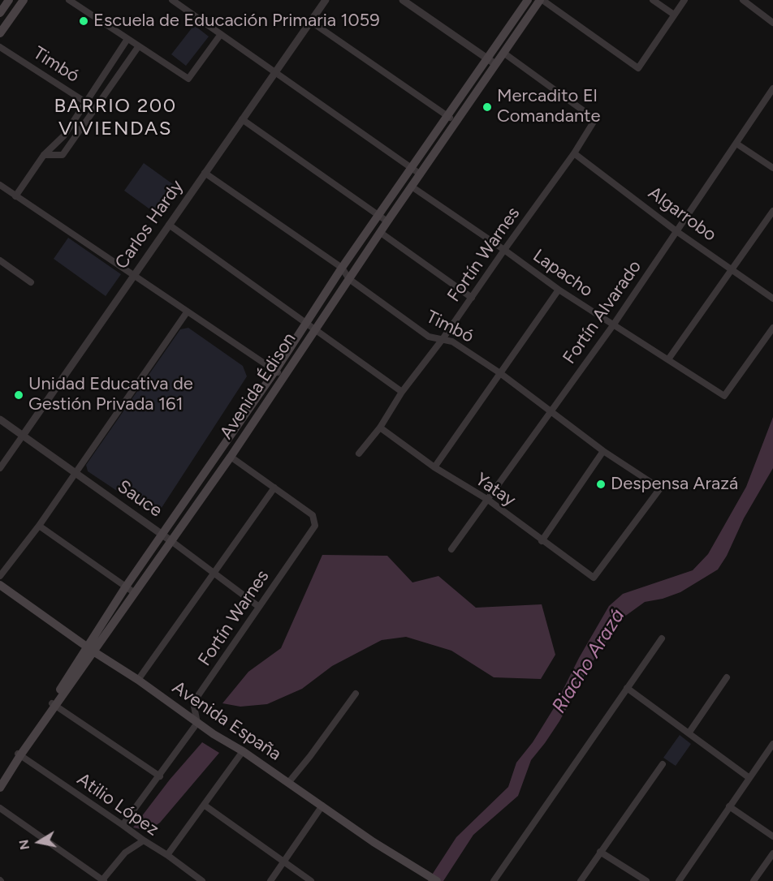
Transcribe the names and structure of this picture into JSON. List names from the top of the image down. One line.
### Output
{"streets":{"main road":["Avenida Édison","Avenida España"],"street":["Timbó","Algarrobo","Carlos Hardy","Fortín Warnes","Lapacho","Fortín Alvarado","Yatay","Sauce","Atilio López"]},"crossings":[["Timbó","Carlos Hardy"],["Timbó","Fortín Warnes"],["Timbó","Fortín Alvarado"],["Timbó","Avenida Édison"],["Timbó","Yatay"],["Algarrobo","Fortín Warnes"],["Algarrobo","Fortín Alvarado"],["Carlos Hardy","Sauce"],["Fortín Warnes","Lapacho"],["Fortín Warnes","Avenida Édison"],["Fortín Warnes","Yatay"],["Fortín Warnes","Sauce"],["Fortín Warnes","Avenida España"],["Lapacho","Fortín Alvarado"],["Lapacho","Avenida Édison"],["Fortín Alvarado","Yatay"],["Avenida Édison","Sauce"],["Avenida Édison","Avenida España"],["Avenida Édison","Atilio López"]],"districts":["BARRIO 200 VIVIENDAS"],"water":["Riacho Arazá"],"places":["Escuela de Educación Primaria 1059","Mercadito El Comandante","Unidad Educativa de Gestión Privada 161","Despensa Arazá"],"north":"left"}
